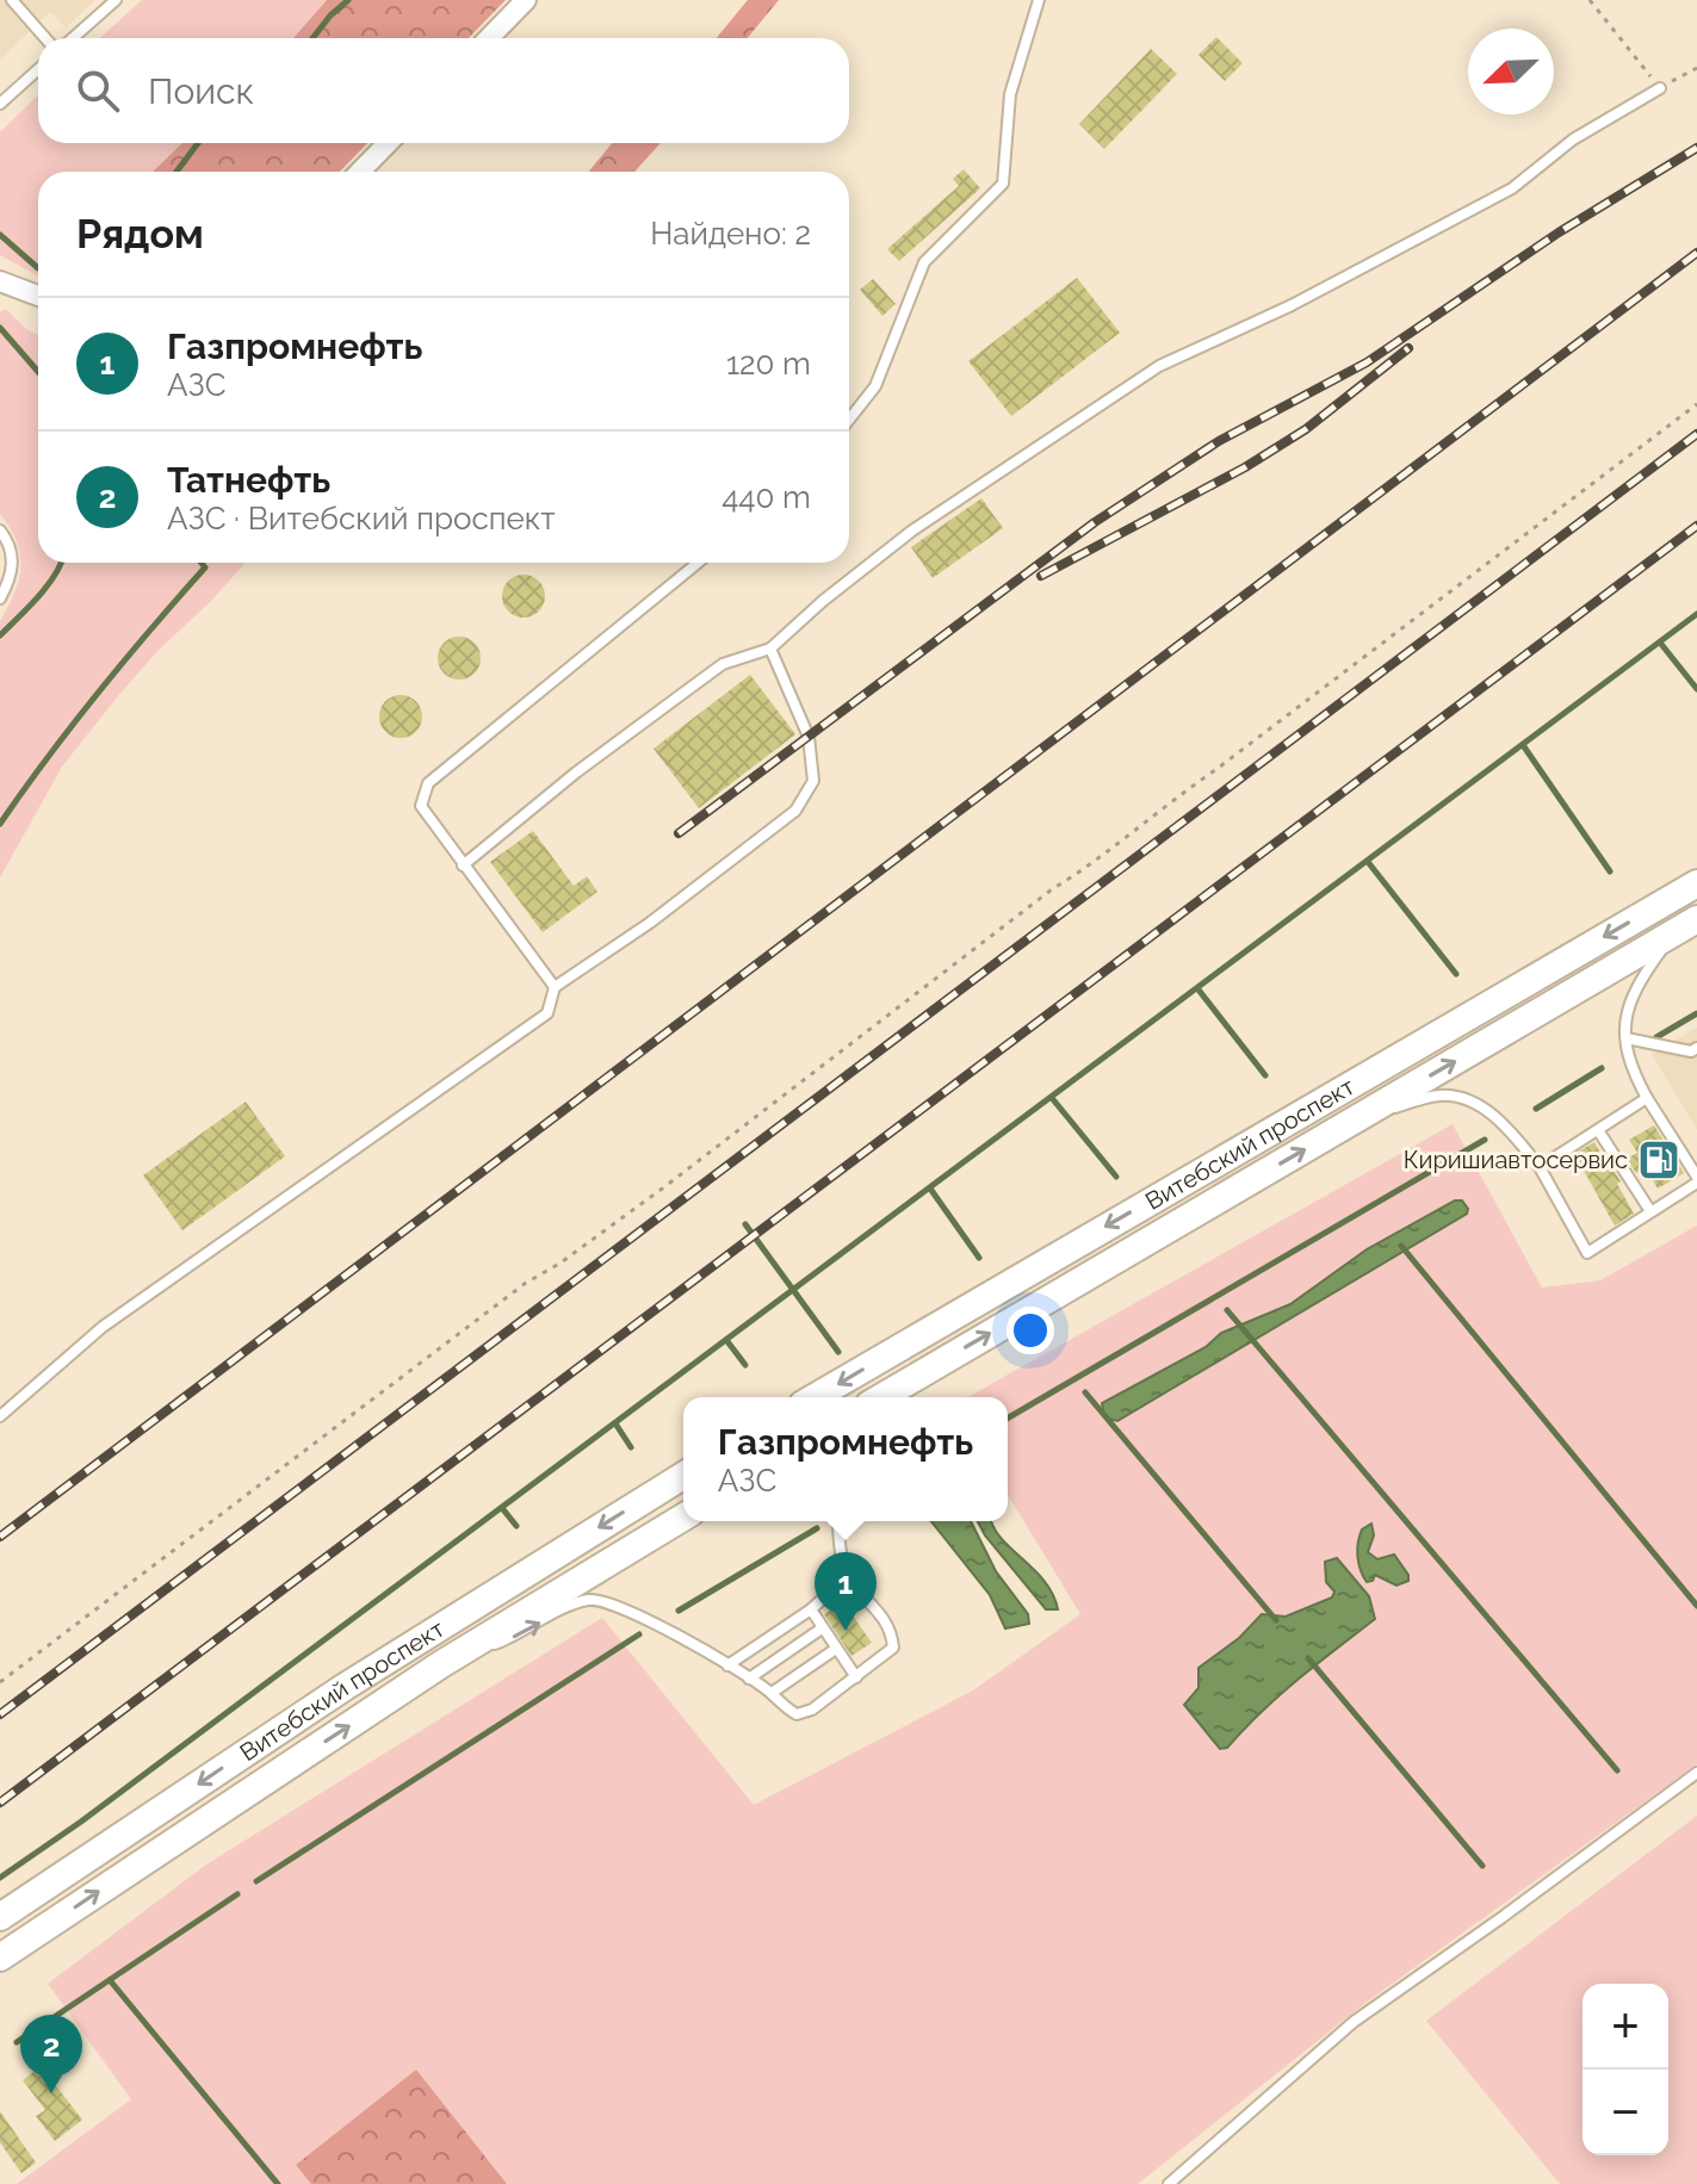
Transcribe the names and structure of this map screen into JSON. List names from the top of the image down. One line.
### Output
{"streets":{"main road":["Витебский проспект"]},"places":{"fuel station":["Киришиавтосервис"]},"north":"bottom left","page":{"search":"Поиск","heading":["Рядом","Найдено: 2"],"list":[{"mark":"1","name":"Газпромнефть","note":"АЗС","value":"120 m"},{"mark":"2","name":"Татнефть","note":"АЗС · Витебский проспект","value":"440 m"}],"popup":["Газпромнефть","АЗС"],"pins":["1","2"],"map_buttons":["+","−"]}}
